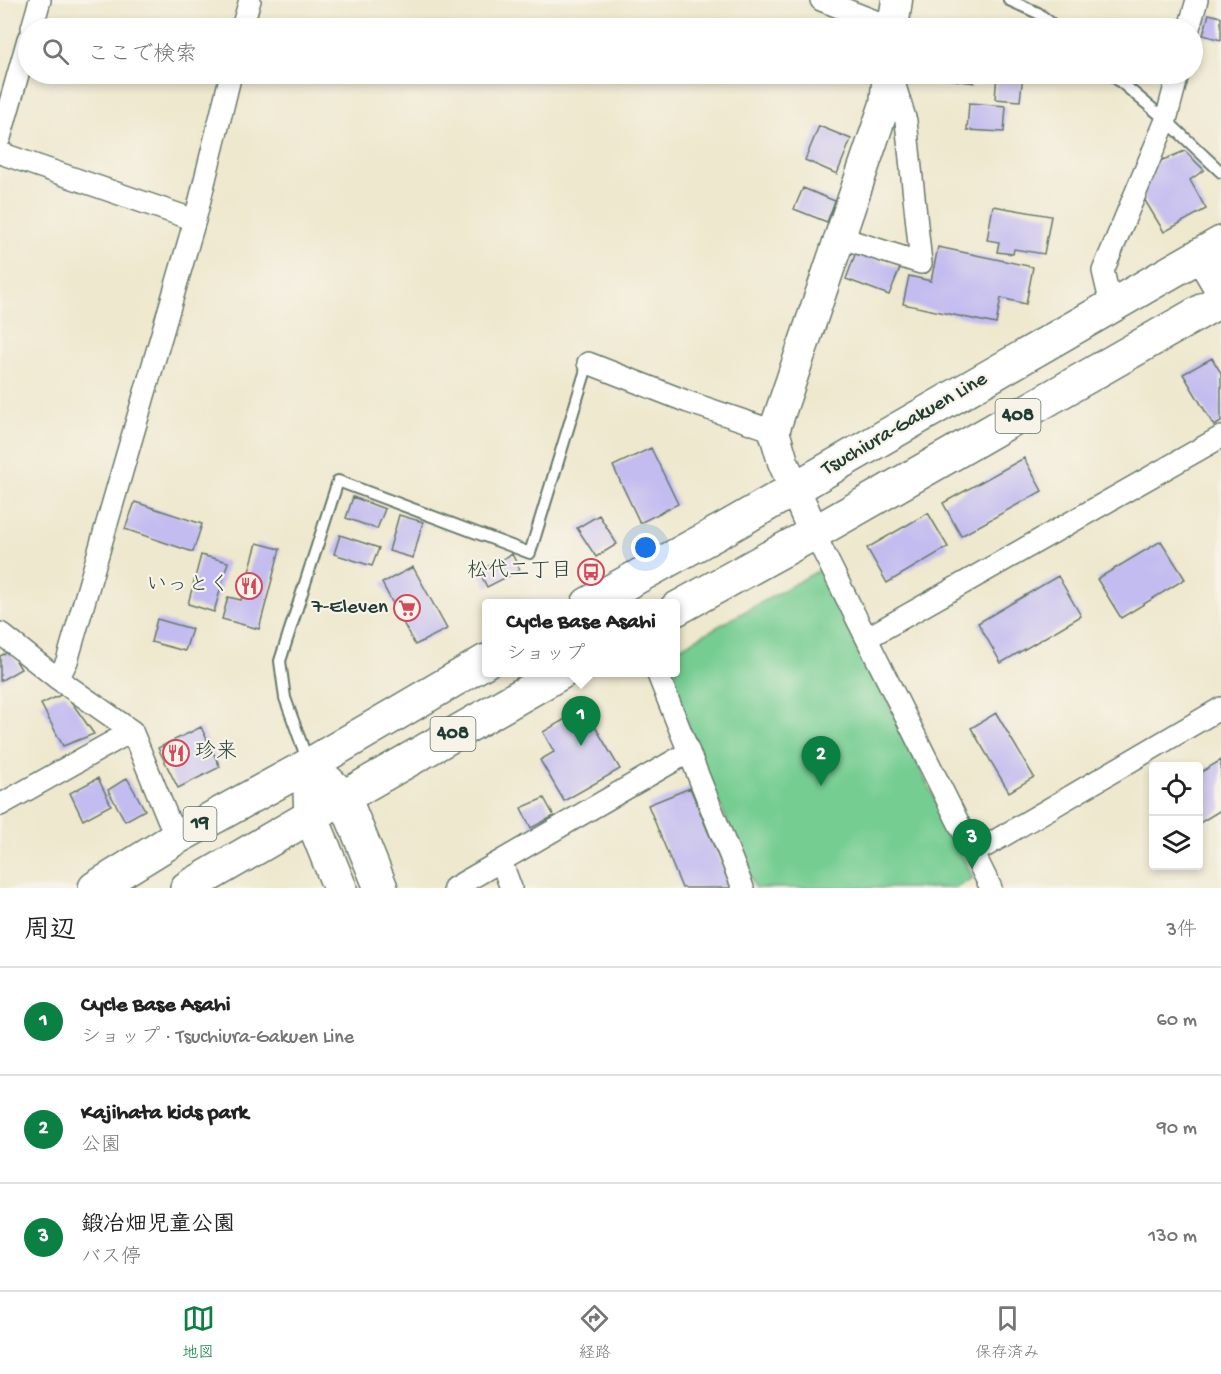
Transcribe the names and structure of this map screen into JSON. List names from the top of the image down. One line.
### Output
{"streets":{"main road":["408","Tsuchiura-Gakuen Line","19"]},"crossings":[["408","19"]],"places":{"bus stop":["松代二丁目"],"restaurant":["いっとく","珍来"],"supermarket":["7-Eleven"]},"page":{"search":"ここで検索","popup":["Cycle Base Asahi","ショップ"],"pins":["1","2","3"],"heading":["周辺","3件"],"list":[{"mark":"1","name":"Cycle Base Asahi","note":"ショップ · Tsuchiura-Gakuen Line","value":"60 m"},{"mark":"2","name":"Kajihata kids park","note":"公園","value":"90 m"},{"mark":"3","name":"鍛冶畑児童公園","note":"バス停","value":"130 m"}],"nav":["地図","経路","保存済み"]}}
